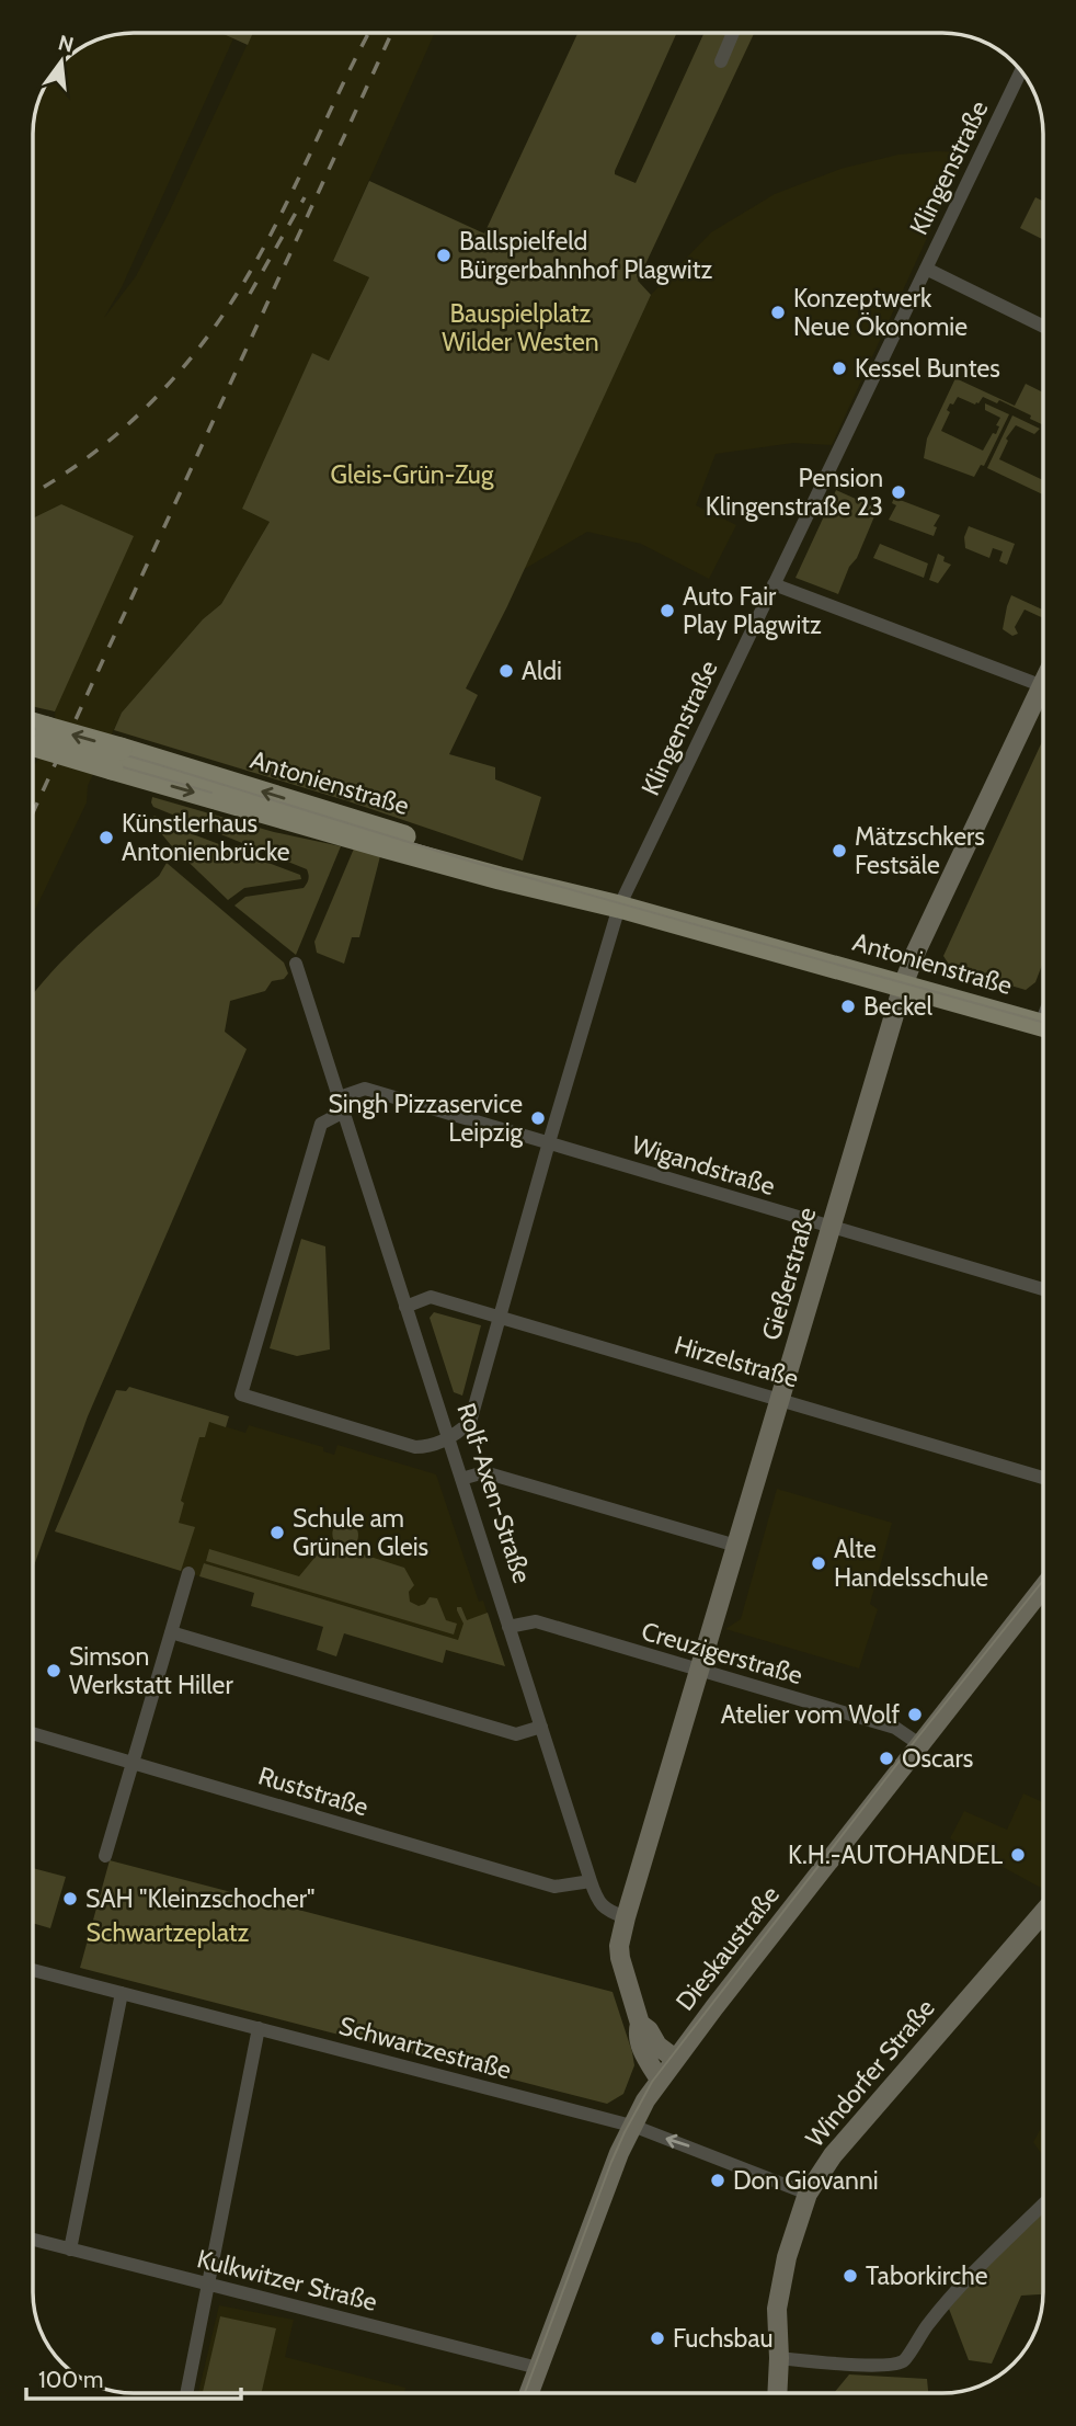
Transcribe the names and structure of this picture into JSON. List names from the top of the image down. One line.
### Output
{"streets":{"main road":["Antonienstraße"],"street":["Klingenstraße","Wigandstraße","Gießerstraße","Hirzelstraße","Rolf-Axen-Straße","Creuzigerstraße","Ruststraße","Dieskaustraße","Schwartzestraße","Windorfer Straße","Kulkwitzer Straße"]},"crossings":[["Klingenstraße","Antonienstraße"],["Klingenstraße","Wigandstraße"],["Klingenstraße","Hirzelstraße"],["Klingenstraße","Rolf-Axen-Straße"],["Antonienstraße","Gießerstraße"],["Wigandstraße","Gießerstraße"],["Wigandstraße","Rolf-Axen-Straße"],["Gießerstraße","Hirzelstraße"],["Gießerstraße","Rolf-Axen-Straße"],["Gießerstraße","Creuzigerstraße"],["Hirzelstraße","Rolf-Axen-Straße"],["Rolf-Axen-Straße","Creuzigerstraße"],["Rolf-Axen-Straße","Ruststraße"],["Creuzigerstraße","Dieskaustraße"],["Dieskaustraße","Schwartzestraße"],["Dieskaustraße","Kulkwitzer Straße"],["Schwartzestraße","Windorfer Straße"]],"parks":["Bauspielplatz Wilder Westen","Gleis-Grün-Zug","Schwartzeplatz"],"places":["Ballspielfeld Bürgerbahnhof Plagwitz","Konzeptwerk Neue Ökonomie","Kessel Buntes","Pension Klingenstraße 23","Auto Fair Play Plagwitz","Aldi","Künstlerhaus Antonienbrücke","Mätzschkers Festsäle","Beckel","Singh Pizzaservice Leipzig","Schule am Grünen Gleis","Alte Handelsschule","Simson Werkstatt Hiller","Atelier vom Wolf","Oscars","K.H.-AUTOHANDEL","SAH \"Kleinzschocher\"","Don Giovanni","Taborkirche","Fuchsbau"],"scale_bar":"100 m","north":"top"}
